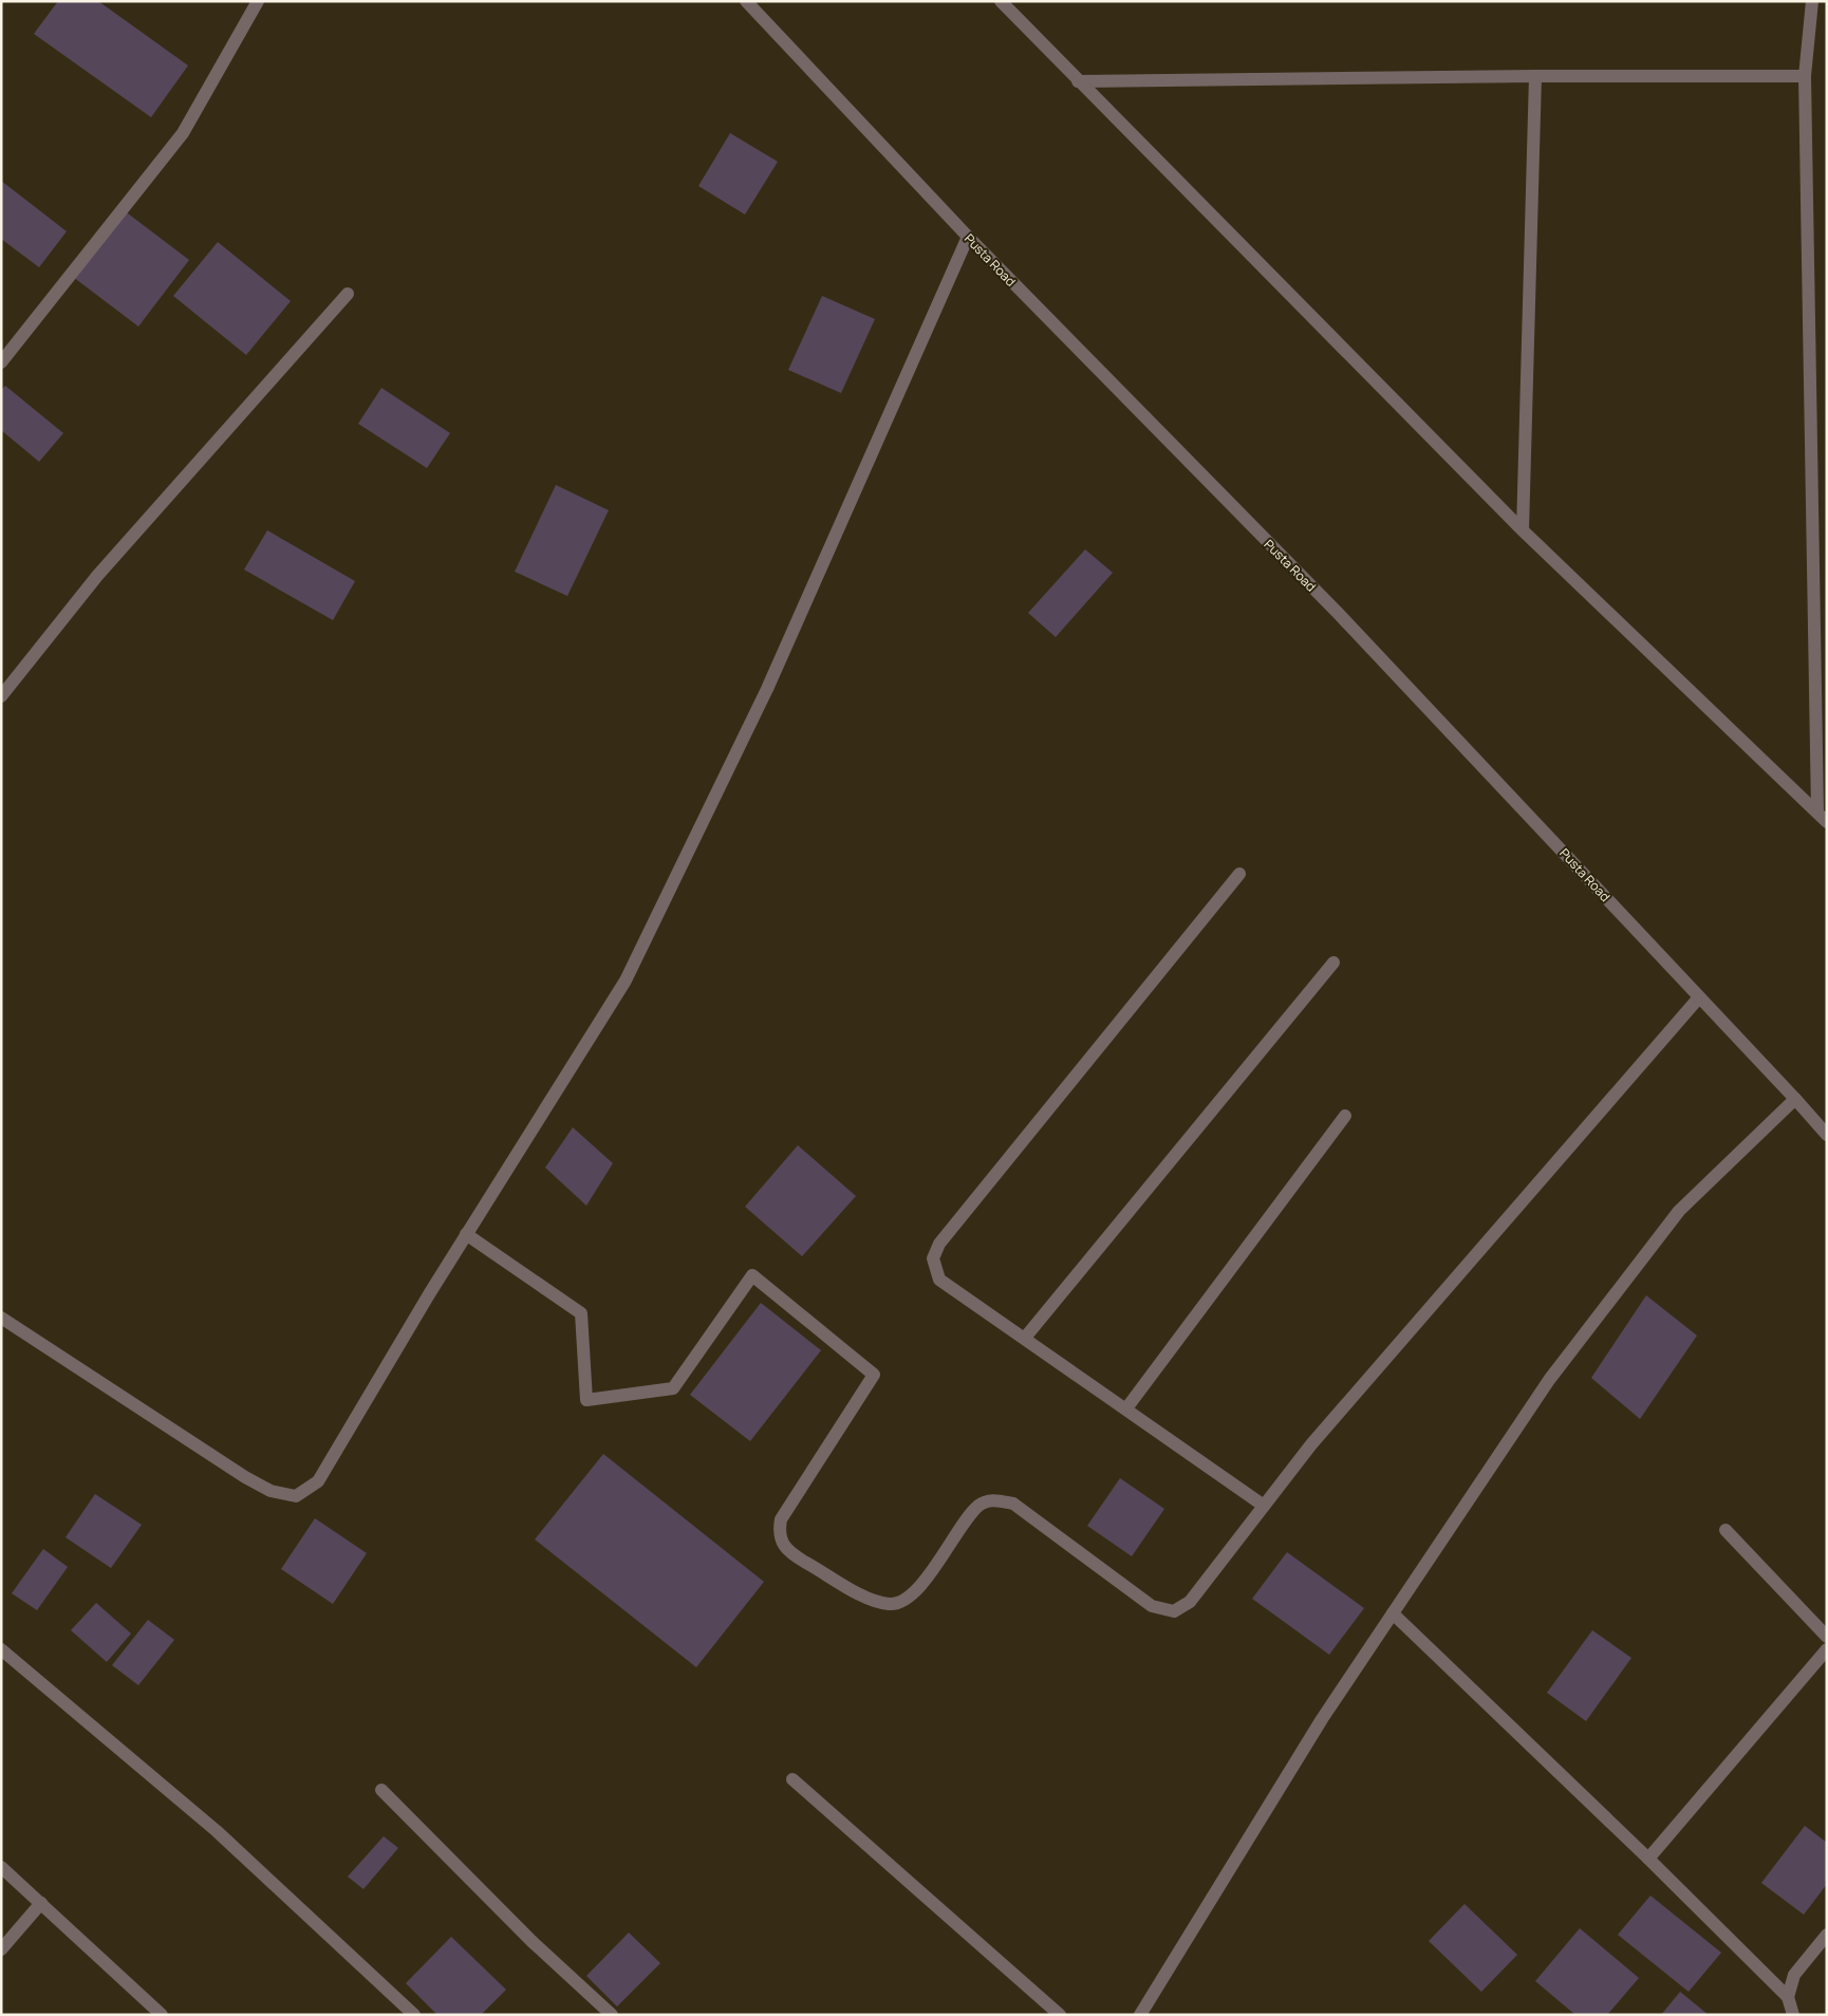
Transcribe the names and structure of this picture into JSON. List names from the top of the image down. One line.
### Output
{"streets":{"street":["Pusta Road"]}}
